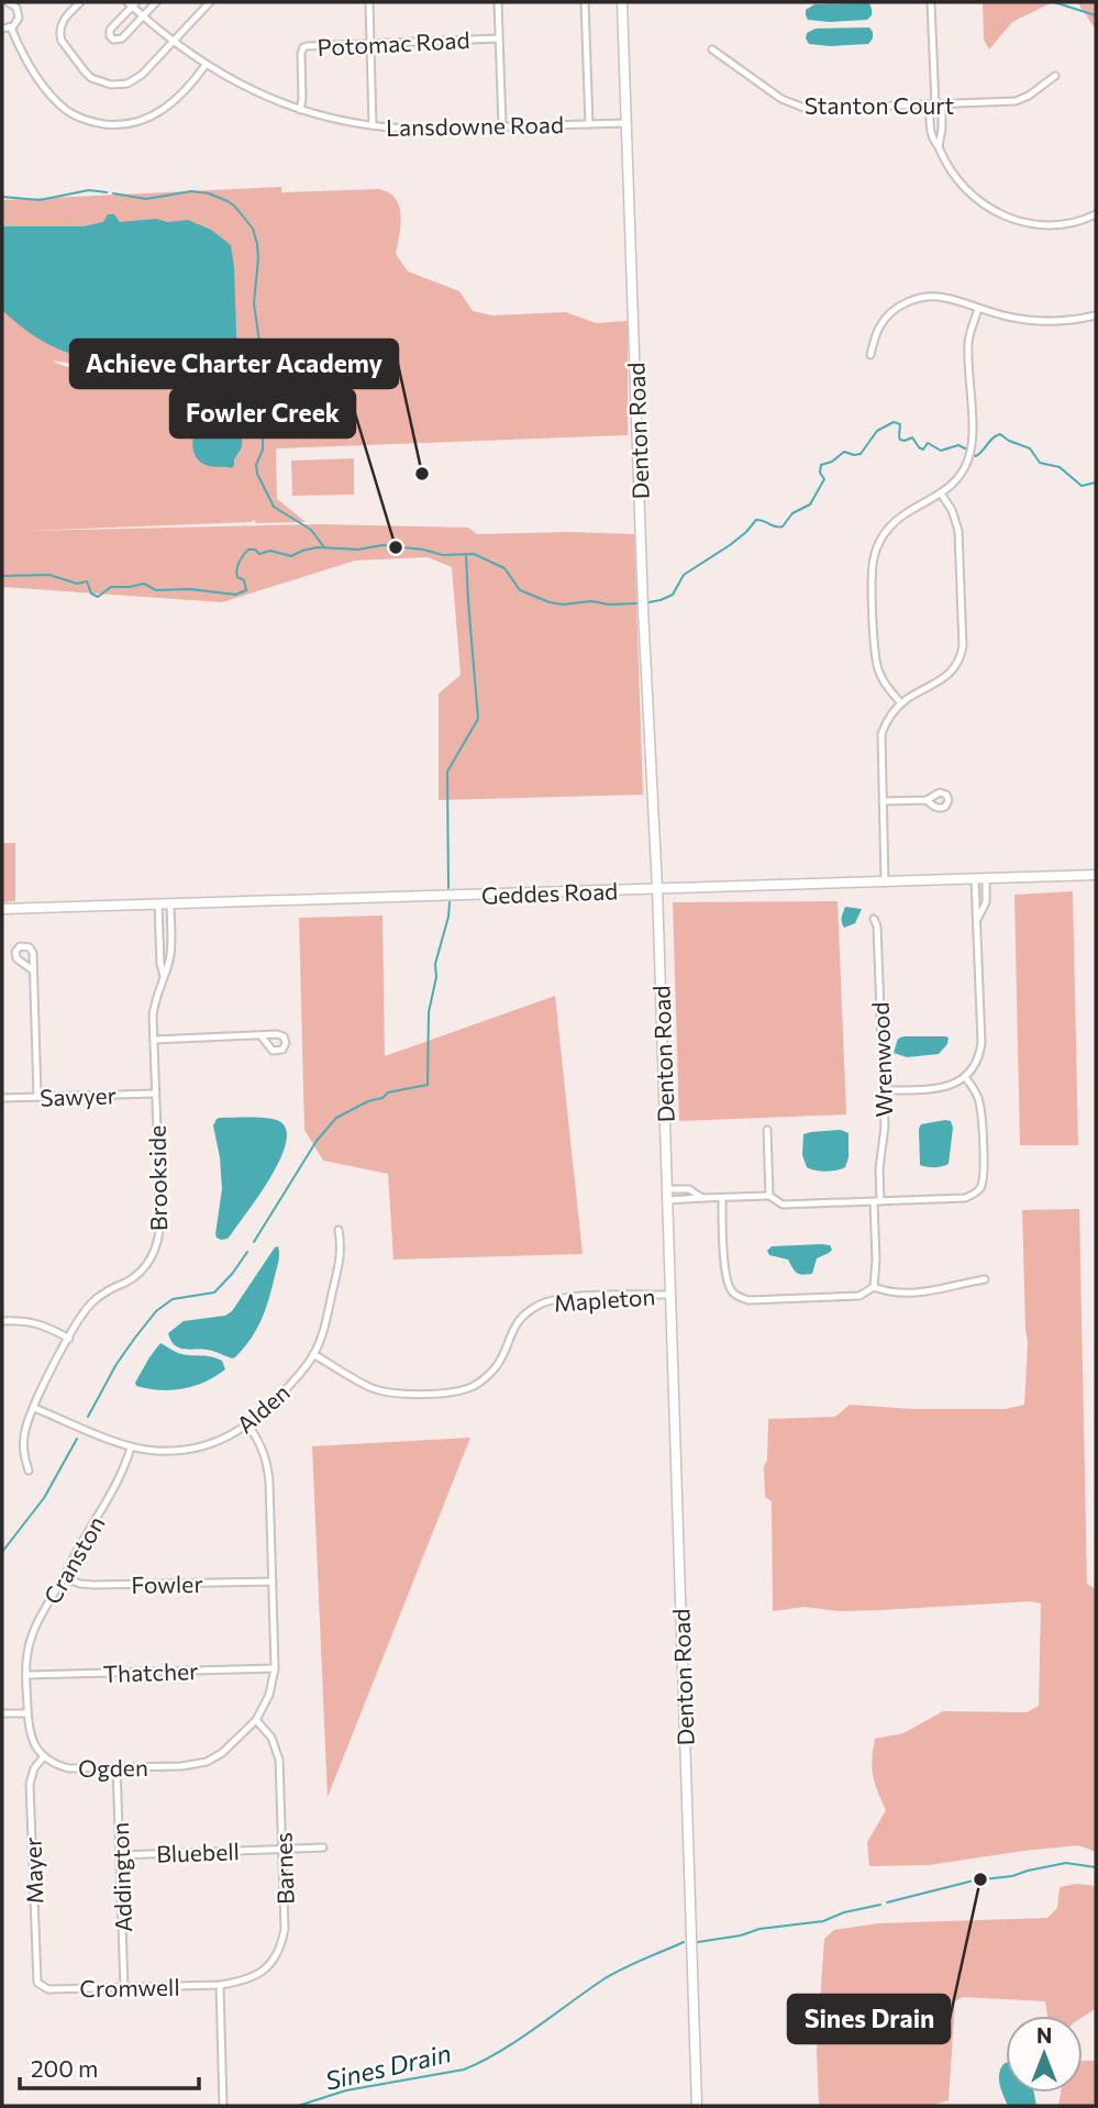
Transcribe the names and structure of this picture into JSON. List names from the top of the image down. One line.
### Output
{"streets":{"street":["Potomac Road","Stanton Court","Lansdowne Road","Denton Road","Geddes Road","Wrenwood","Sawyer","Brookside","Mapleton","Alden","Cranston","Fowler","Thatcher","Ogden","Bluebell","Barnes","Mayer","Addington","Cromwell"]},"crossings":[["Potomac Road","Lansdowne Road"],["Lansdowne Road","Denton Road"],["Denton Road","Geddes Road"],["Denton Road","Mapleton"],["Geddes Road","Brookside"],["Sawyer","Brookside"],["Brookside","Alden"],["Mapleton","Alden"],["Alden","Cranston"],["Cranston","Fowler"],["Cranston","Thatcher"],["Cranston","Ogden"],["Thatcher","Ogden"],["Ogden","Barnes"],["Ogden","Mayer"],["Ogden","Addington"],["Bluebell","Barnes"],["Bluebell","Addington"],["Barnes","Cromwell"],["Mayer","Cromwell"],["Addington","Cromwell"]],"water":["Sines Drain"],"places":["Achieve Charter Academy","Fowler Creek","Sines Drain"],"scale_bar":"200 m","north":"top"}
